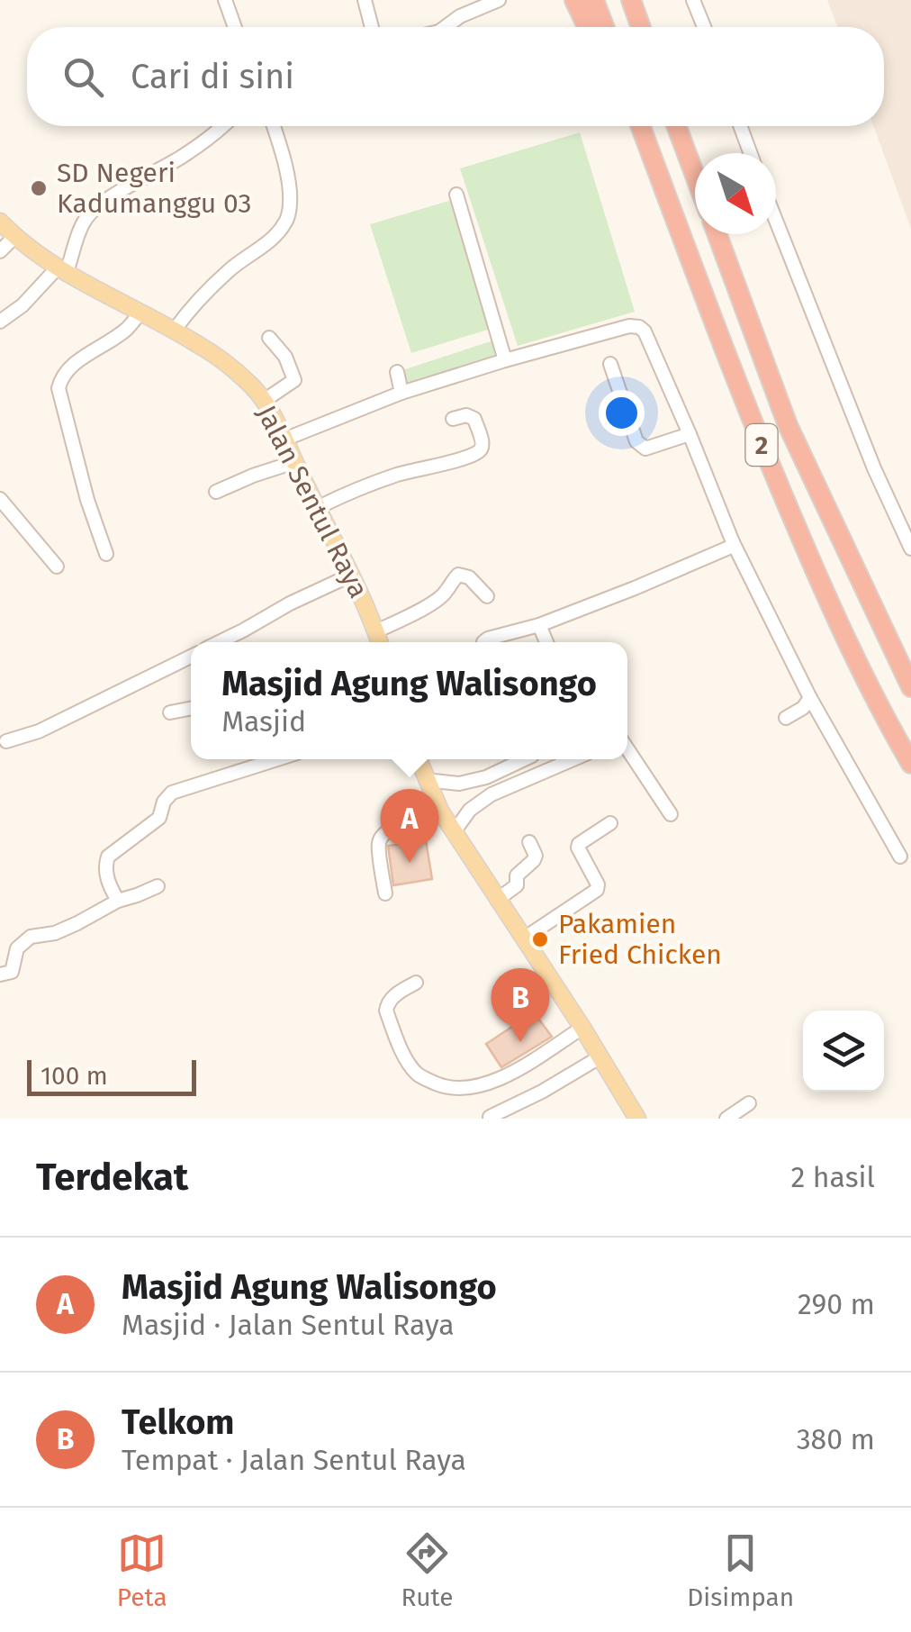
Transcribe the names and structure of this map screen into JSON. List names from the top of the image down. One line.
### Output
{"streets":{"highway":["2"],"main road":["Jalan Sentul Raya"]},"places":["SD Negeri Kadumanggu 03","Pakamien Fried Chicken"],"scale_bar":"100 m","north":"bottom right","page":{"search":"Cari di sini","popup":["Masjid Agung Walisongo","Masjid"],"pins":["A","B"],"scale":"100 m","heading":["Terdekat","2 hasil"],"list":[{"mark":"A","name":"Masjid Agung Walisongo","note":"Masjid · Jalan Sentul Raya","value":"290 m"},{"mark":"B","name":"Telkom","note":"Tempat · Jalan Sentul Raya","value":"380 m"}],"nav":["Peta","Rute","Disimpan"]}}
